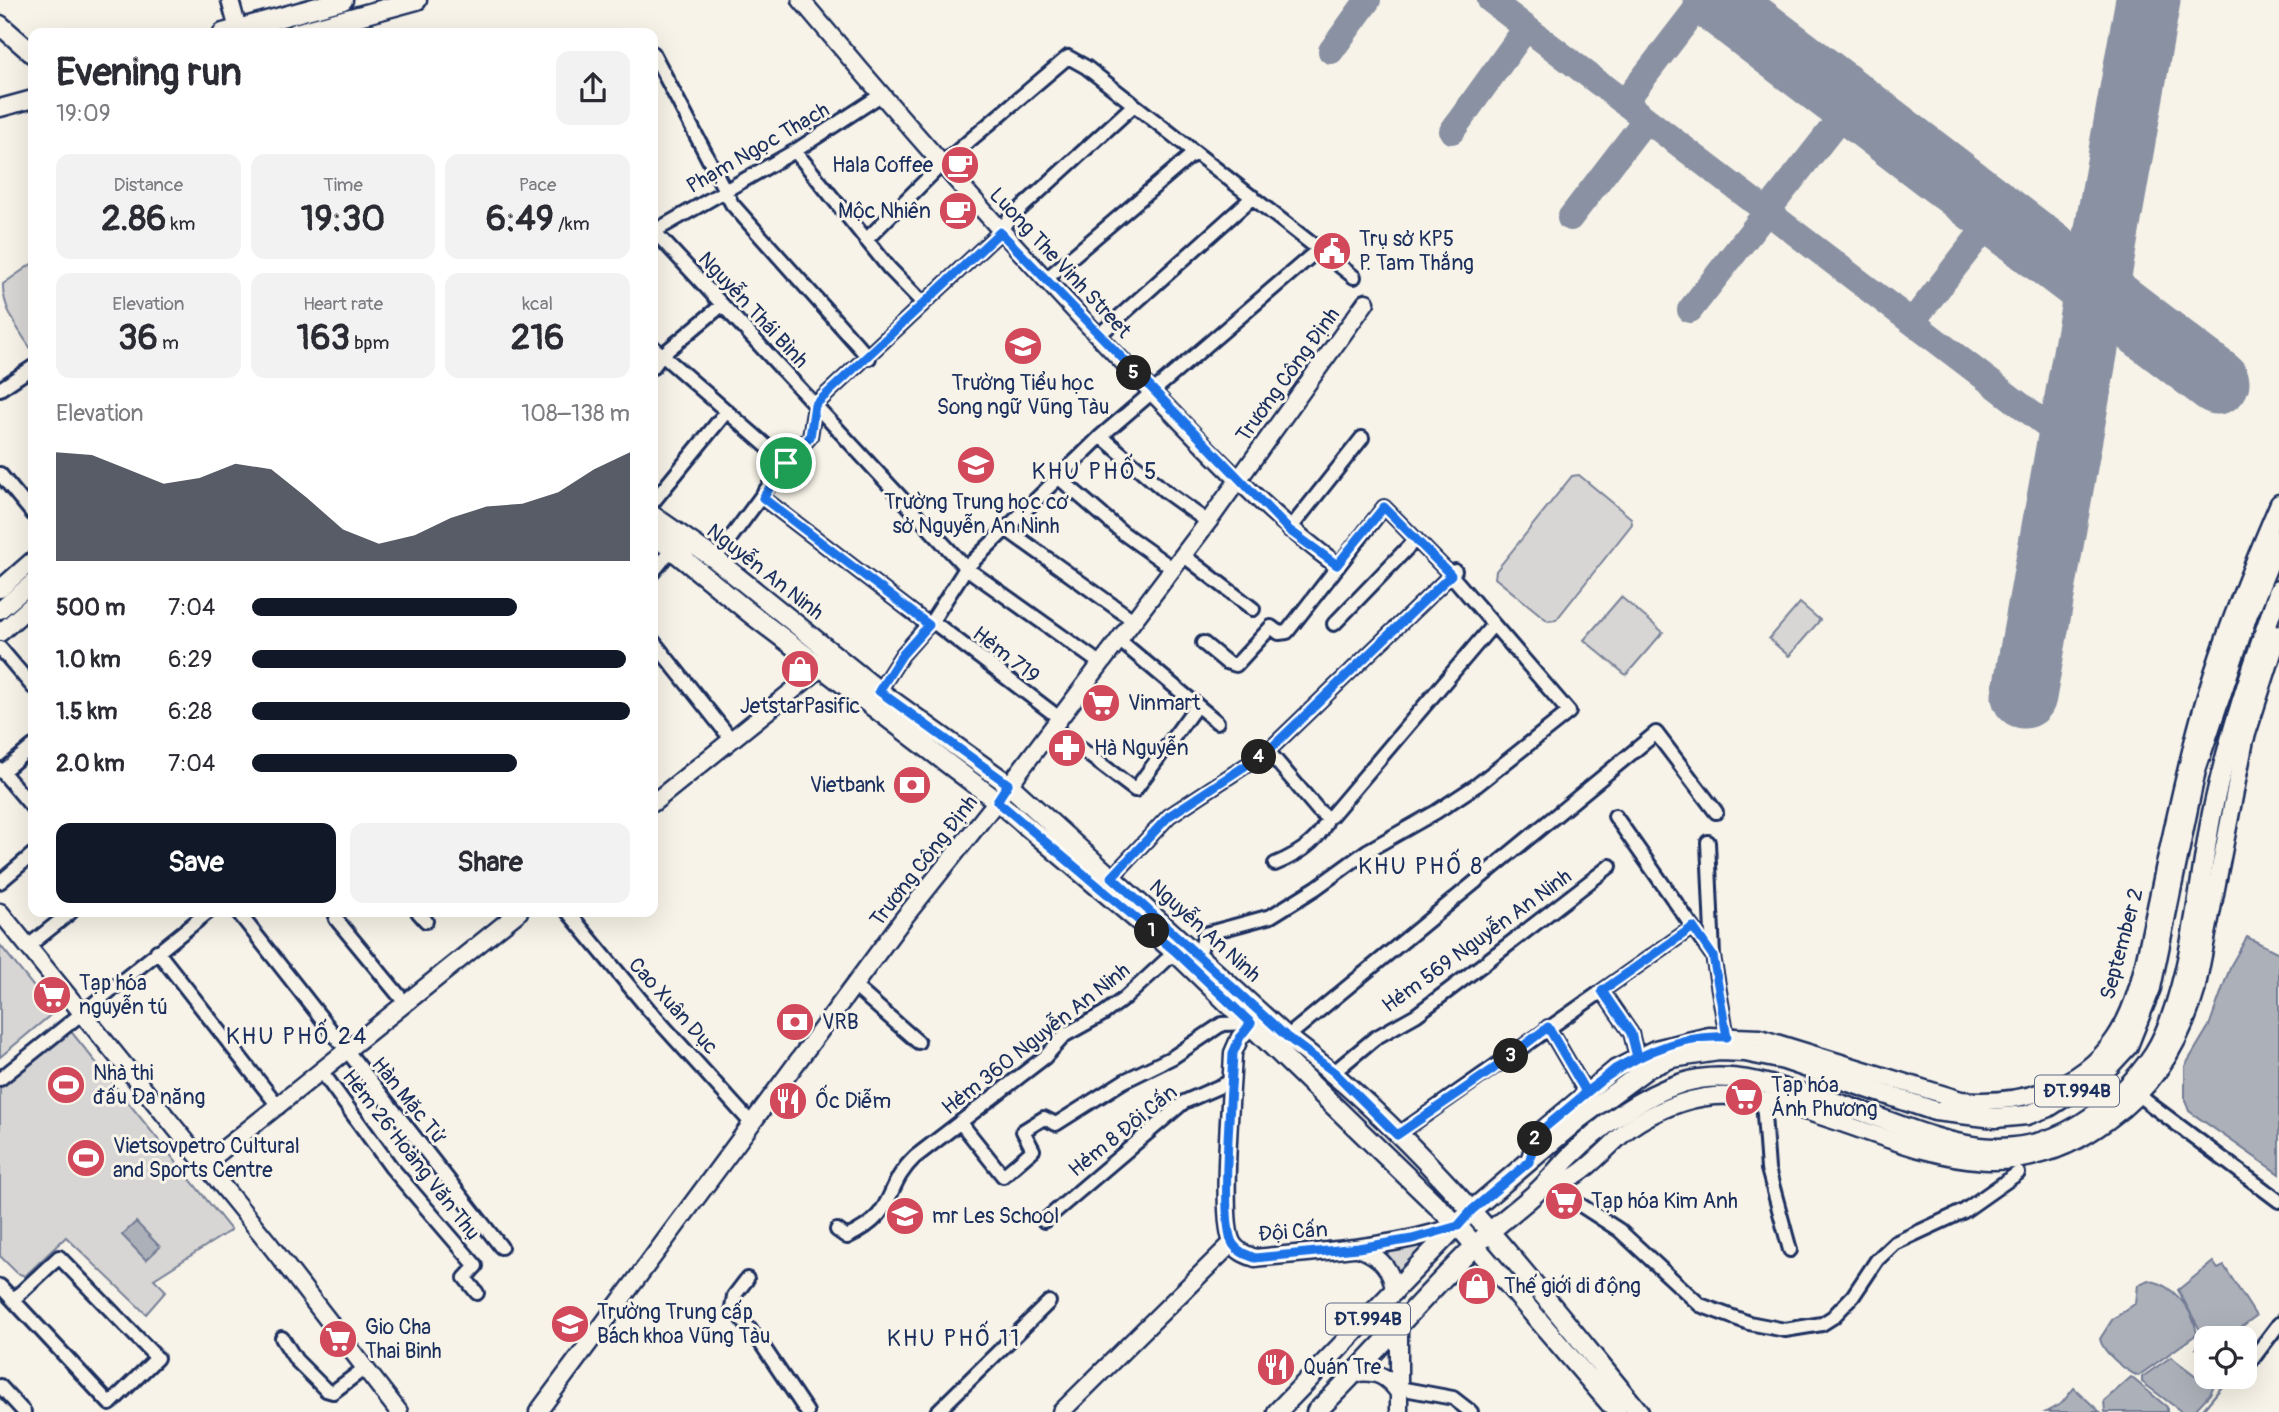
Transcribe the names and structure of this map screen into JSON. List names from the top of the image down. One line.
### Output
{"streets":{"main road":["Nguyễn An Ninh","September 2","ĐT.994B"],"street":["Phạm Ngọc Thạch","Luong The Vinh Street","Nguyễn Thái Bình","Trương Công Định","Hẻm 719","Hẻm 569 Nguyễn An Ninh","Cao Xuân Dục","Hẻm 360 Nguyễn An Ninh","Hàn Mặc Tử","Hẻm 8 Đội Cấn","Hẻm 26 Hoàng Văn Thụ","Đội Cấn"]},"crossings":[["Phạm Ngọc Thạch","Luong The Vinh Street"],["Luong The Vinh Street","Trương Công Định"],["Nguyễn Thái Bình","Trương Công Định"],["Trương Công Định","Nguyễn An Ninh"],["Trương Công Định","Hẻm 719"],["Trương Công Định","Cao Xuân Dục"],["Nguyễn An Ninh","Hẻm 569 Nguyễn An Ninh"],["Nguyễn An Ninh","September 2"],["Nguyễn An Ninh","Hẻm 360 Nguyễn An Ninh"],["Nguyễn An Ninh","ĐT.994B"],["Nguyễn An Ninh","Đội Cấn"],["September 2","ĐT.994B"],["ĐT.994B","Đội Cấn"],["Hẻm 8 Đội Cấn","Đội Cấn"]],"districts":["KHU PHỐ 5","KHU PHỐ 8","KHU PHỐ 24","KHU PHỐ 11"],"places":{"cafe":["Hala Coffee","Mộc Nhiên"],"public building":["Trụ sở KP5 P. Tam Thắng"],"school or university":["Trường Tiểu học Song ngữ Vũng Tàu","Trường Trung học cơ sở Nguyễn An Ninh","mr Les School","Trường Trung cấp Bách khoa Vũng Tàu"],"shop":["JetstarPasific","Thế giới di động"],"supermarket":["Vinmart","Tạp hóa nguyễn tú","Tạp hóa Ánh Phương","Tạp hóa Kim Anh","Gio Cha Thai Binh"],"pharmacy":["Hà Nguyễn"],"bank":["Vietbank","VRB"],"sports":["Nhà thi đấu Đa năng","Vietsovpetro Cultural and Sports Centre"],"restaurant":["Ốc Diễm","Quán Tre"]},"page":{"heading":["Evening run","19:09"],"stats":[["Distance","2.86 km"],["Time","19:30"],["Pace","6:49 /km"],["Elevation","36 m"],["Heart rate","163 bpm"],["kcal","216"]],"pins":["5","4","1","3","2"],"chart":["Elevation","108–138 m"],"list":[{"name":"500 m","note":"7:04"},{"name":"1.0 km","note":"6:29"},{"name":"1.5 km","note":"6:28"},{"name":"2.0 km","note":"7:04"}],"buttons":["Save","Share"]}}
